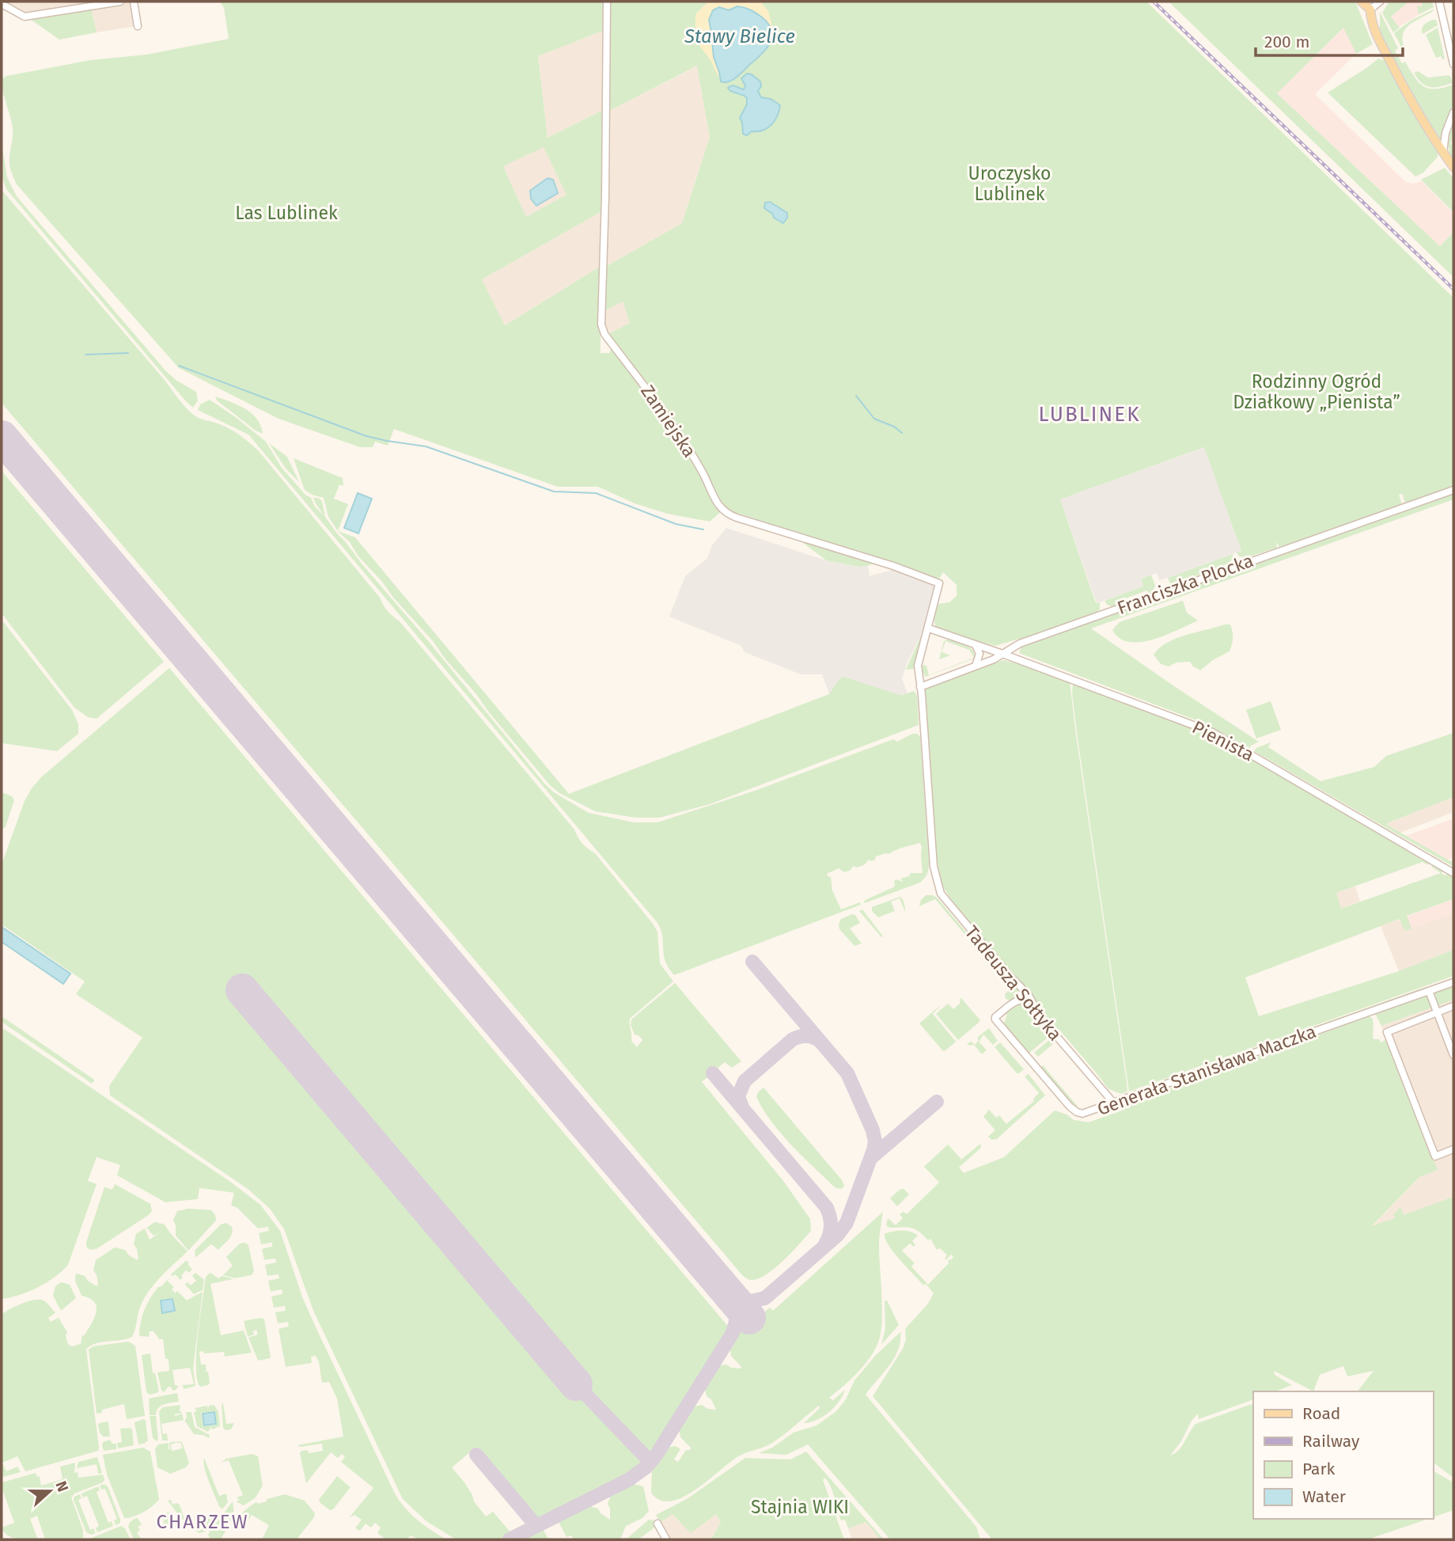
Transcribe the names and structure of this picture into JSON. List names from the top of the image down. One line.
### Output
{"streets":{"street":["Zamiejska","Franciszka Plocka","Pienista","Tadeusza Sołtyka","Generała Stanisława Maczka"]},"crossings":[["Zamiejska","Franciszka Plocka"],["Zamiejska","Pienista"],["Zamiejska","Tadeusza Sołtyka"],["Franciszka Plocka","Pienista"],["Franciszka Plocka","Tadeusza Sołtyka"],["Tadeusza Sołtyka","Generała Stanisława Maczka"]],"districts":["LUBLINEK","CHARZEW"],"water":["Stawy Bielice"],"parks":["Uroczysko Lublinek","Las Lublinek","Rodzinny Ogród Działkowy „Pienista”","Stajnia WIKI"],"legend":["Road","Railway","Park","Water"],"scale_bar":"200 m","north":"right"}
